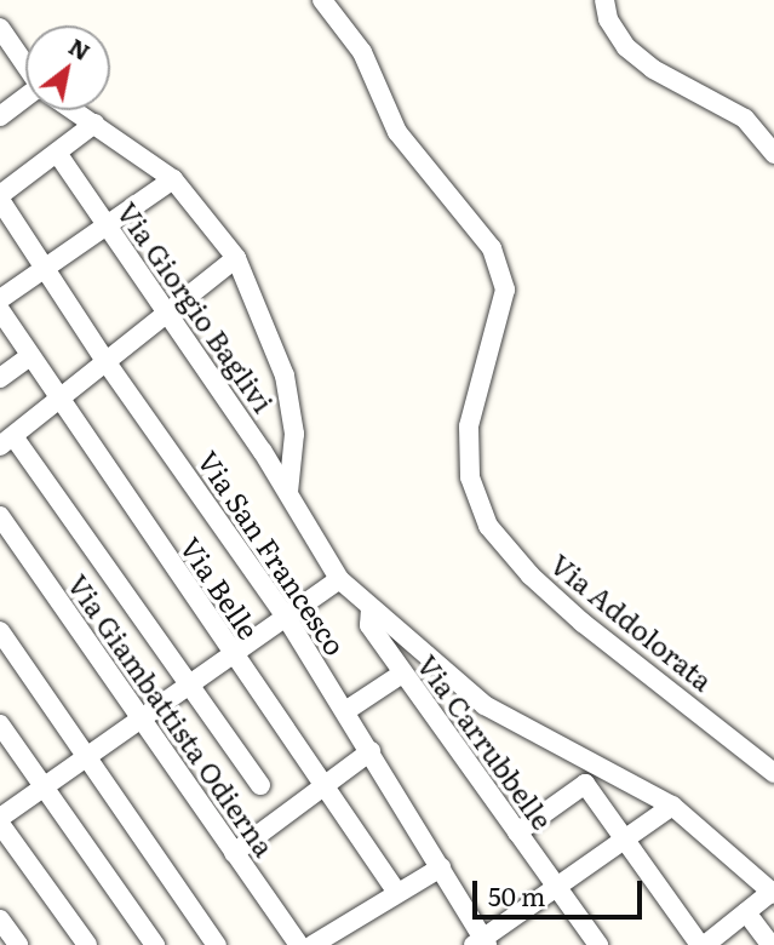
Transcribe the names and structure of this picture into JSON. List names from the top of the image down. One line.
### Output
{"streets":{"street":["Via Giorgio Baglivi","Via San Francesco","Via Belle","Via Addolorata","Via Giambattista Odierna","Via Carrubbelle"]},"crossings":[["Via Giorgio Baglivi","Via Carrubbelle"]],"scale_bar":"50 m","north":"top right"}
